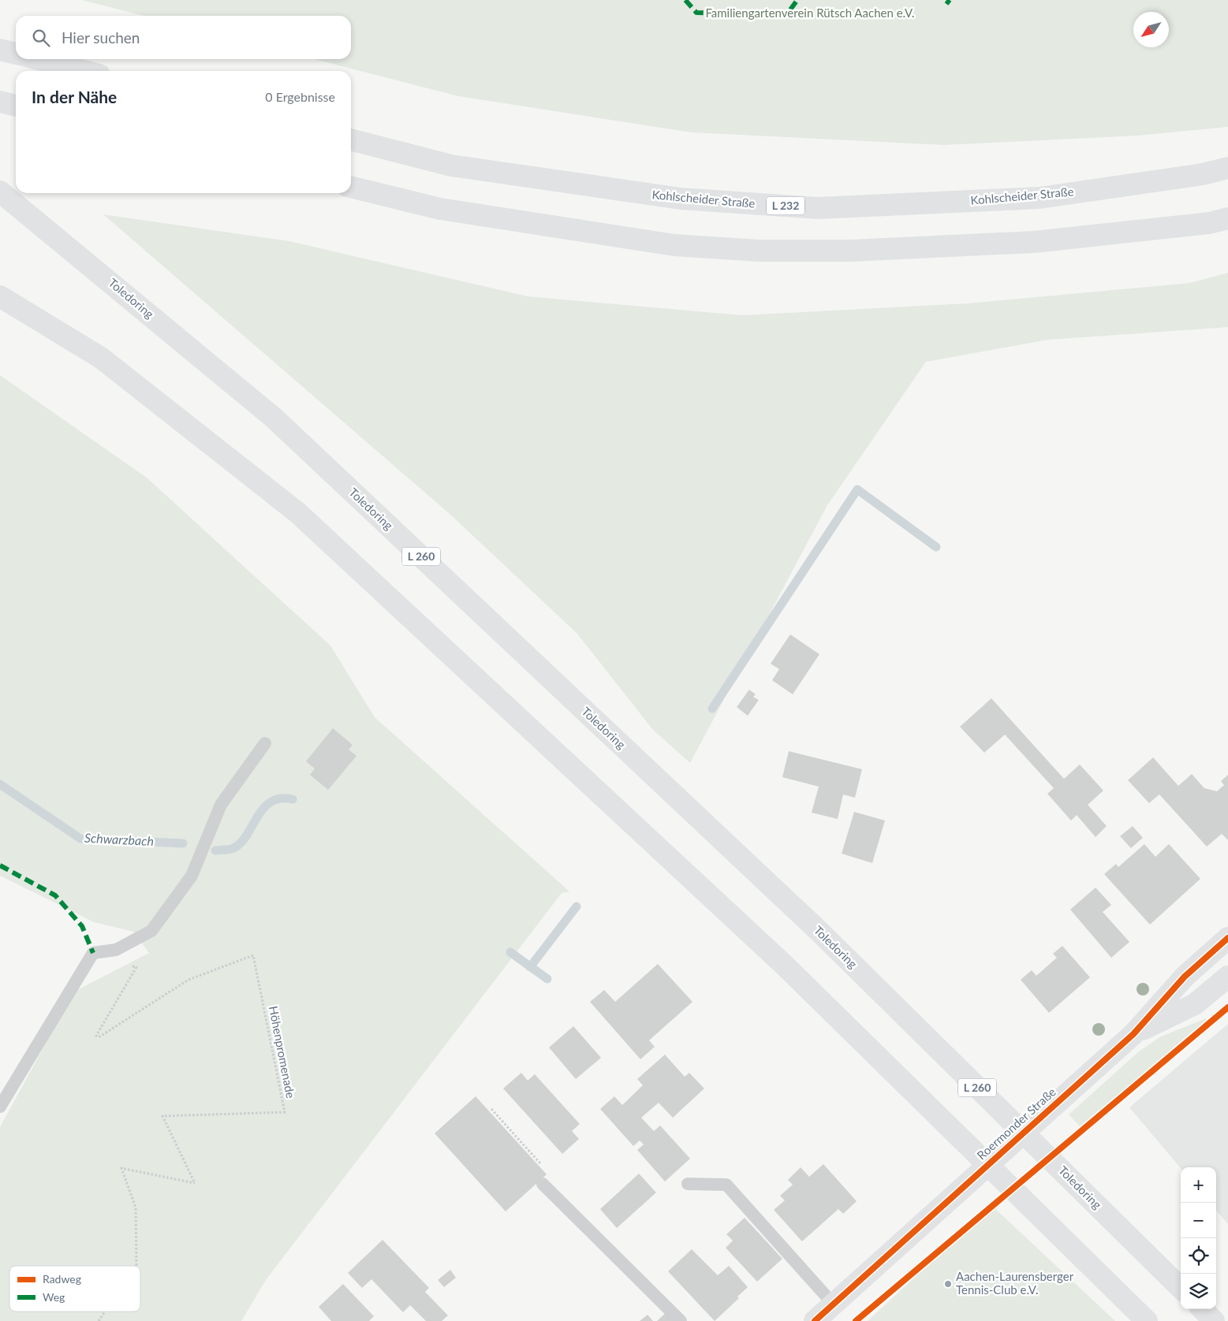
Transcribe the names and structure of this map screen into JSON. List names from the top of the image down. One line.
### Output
{"streets":{"main road":["Kohlscheider Straße","L 232","Toledoring","L 260","Roermonder Straße"],"path":["Höhenpromenade"]},"water":["Schwarzbach"],"parks":["Familiengartenverein Rütsch Aachen e.V."],"places":["Aachen-Laurensberger Tennis-Club e.V."],"legend":["Radweg","Weg"],"north":"bottom left","page":{"search":"Hier suchen","heading":["In der Nähe","0 Ergebnisse"],"map_buttons":["+","−"]}}
